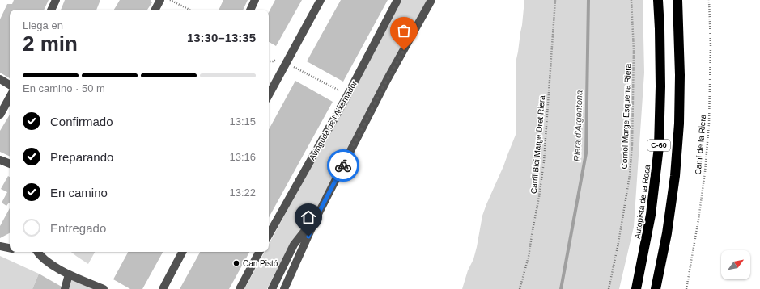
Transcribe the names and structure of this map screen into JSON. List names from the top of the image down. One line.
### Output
{"streets":{"highway":["C-60","Autopista de la Roca"],"street":["Avinguda de l'Aixernador"],"path":["Corriol Marge Esquerra Riera","Carril Bici Marge Dret Riera","Camí de la Riera"]},"water":["Riera d'Argentona"],"places":["Can Pistó"],"north":"top right","page":{"heading":["2 min","Llega en","13:30–13:35"],"bar":"En camino · 50 m","list":[["Confirmado","13:15"],["Preparando","13:16"],["En camino","13:22"],"Entregado"]}}
